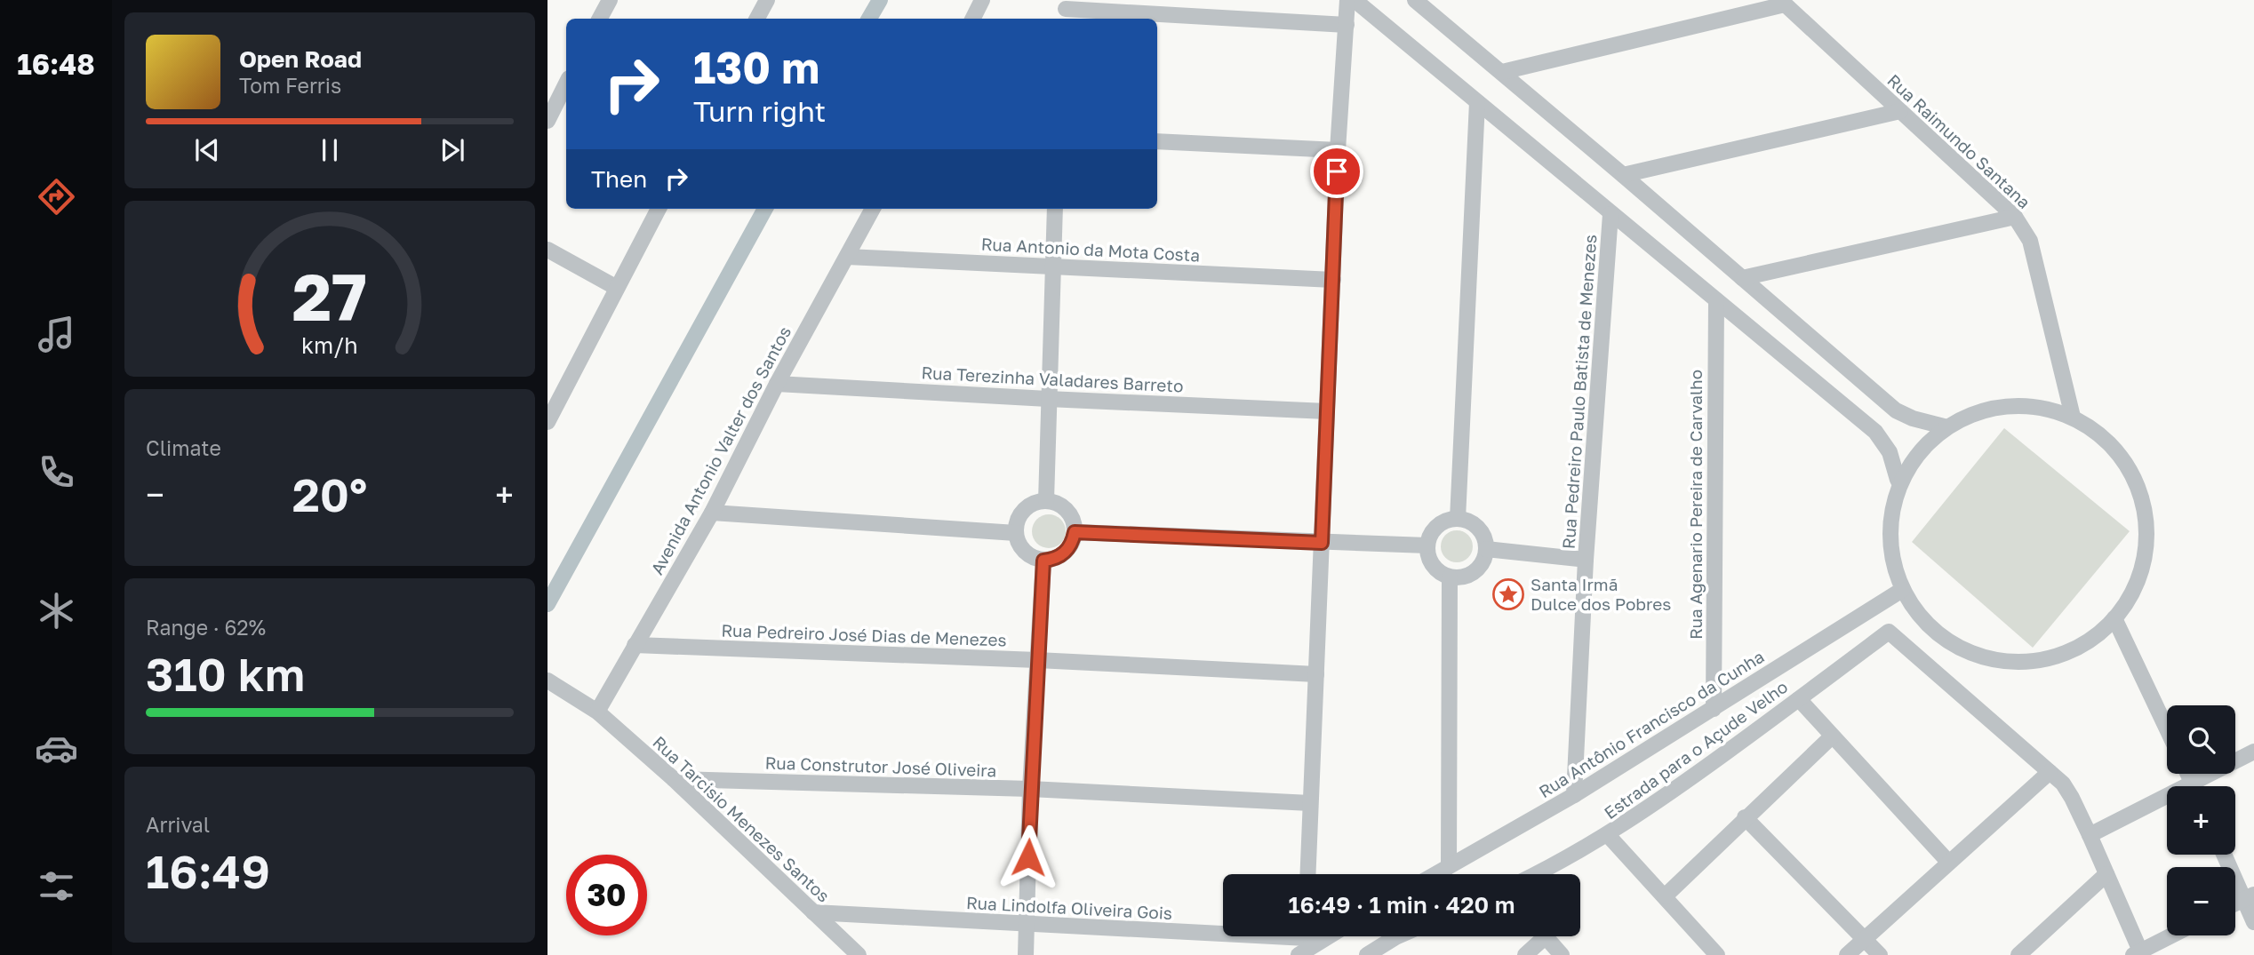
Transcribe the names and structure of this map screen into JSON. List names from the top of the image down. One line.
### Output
{"streets":{"street":["Rua Raimundo Santana","Rua Antonio da Mota Costa","Rua Terezinha Valadares Barreto","Rua Pedreiro Paulo Batista de Menezes","Avenida Antonio Valter dos Santos","Rua Agenario Pereira de Carvalho","Rua Pedreiro José Dias de Menezes","Rua Antônio Francisco da Cunha","Estrada para o Açude Velho","Rua Construtor José Oliveira","Rua Tarcisio Menezes Santos","Rua Lindolfa Oliveira Gois"]},"crossings":[["Rua Antonio da Mota Costa","Avenida Antonio Valter dos Santos"],["Rua Terezinha Valadares Barreto","Avenida Antonio Valter dos Santos"],["Rua Pedreiro Paulo Batista de Menezes","Rua Antônio Francisco da Cunha"],["Avenida Antonio Valter dos Santos","Rua Pedreiro José Dias de Menezes"],["Avenida Antonio Valter dos Santos","Rua Tarcisio Menezes Santos"],["Rua Agenario Pereira de Carvalho","Rua Antônio Francisco da Cunha"],["Rua Construtor José Oliveira","Rua Tarcisio Menezes Santos"],["Rua Tarcisio Menezes Santos","Rua Lindolfa Oliveira Gois"]],"places":{"place":["Santa Irmã Dulce dos Pobres"]},"page":{"tabs":"16:48","turn":["130 m","Turn right"],"song":["Open Road","Tom Ferris"],"then":"Then","tile":["Climate",["Range · 62%","310 km"],["Arrival","16:49"]],"heat":["−","20°","+"],"map_buttons":["+","−"],"limit":"30","trip":"16:49 · 1 min · 420 m","gauge":["27","km/h"]}}
